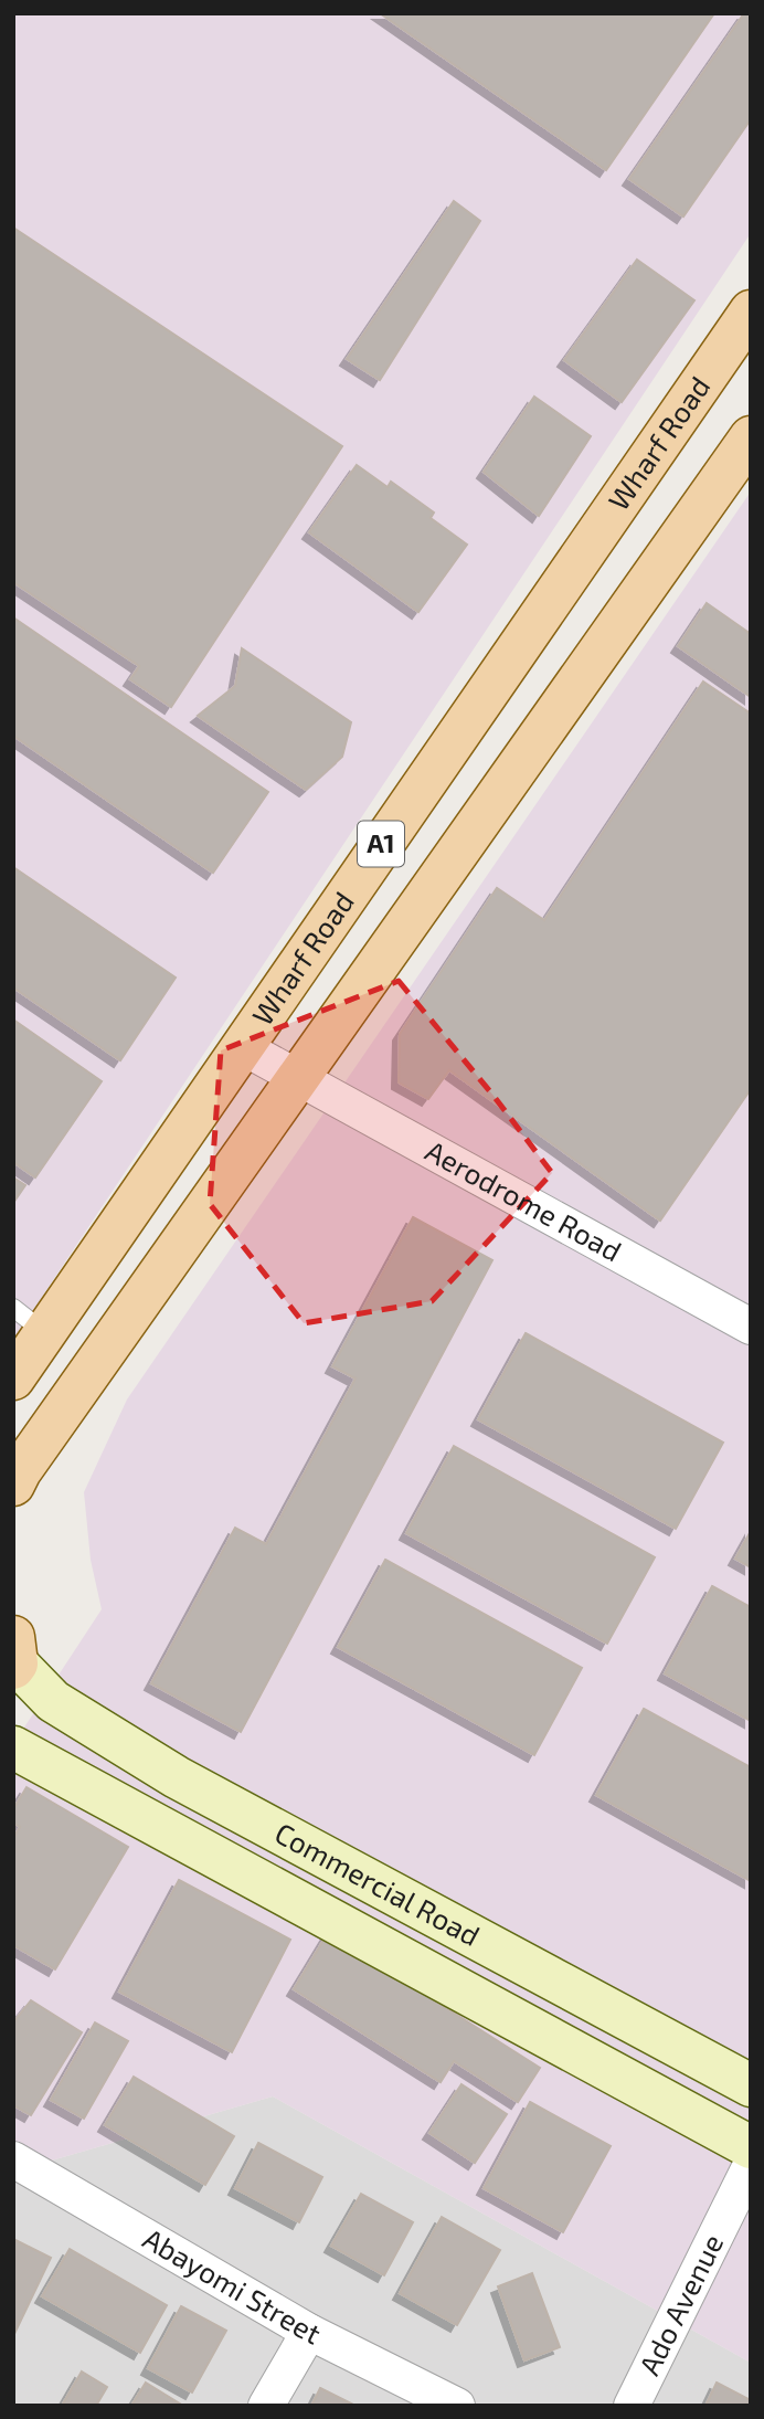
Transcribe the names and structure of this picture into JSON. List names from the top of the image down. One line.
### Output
{"streets":{"main road":["Wharf Road","A1","Commercial Road"],"street":["Aerodrome Road","Abayomi Street","Ado Avenue"]},"crossings":[["Wharf Road","Aerodrome Road"],["A1","Aerodrome Road"]]}
